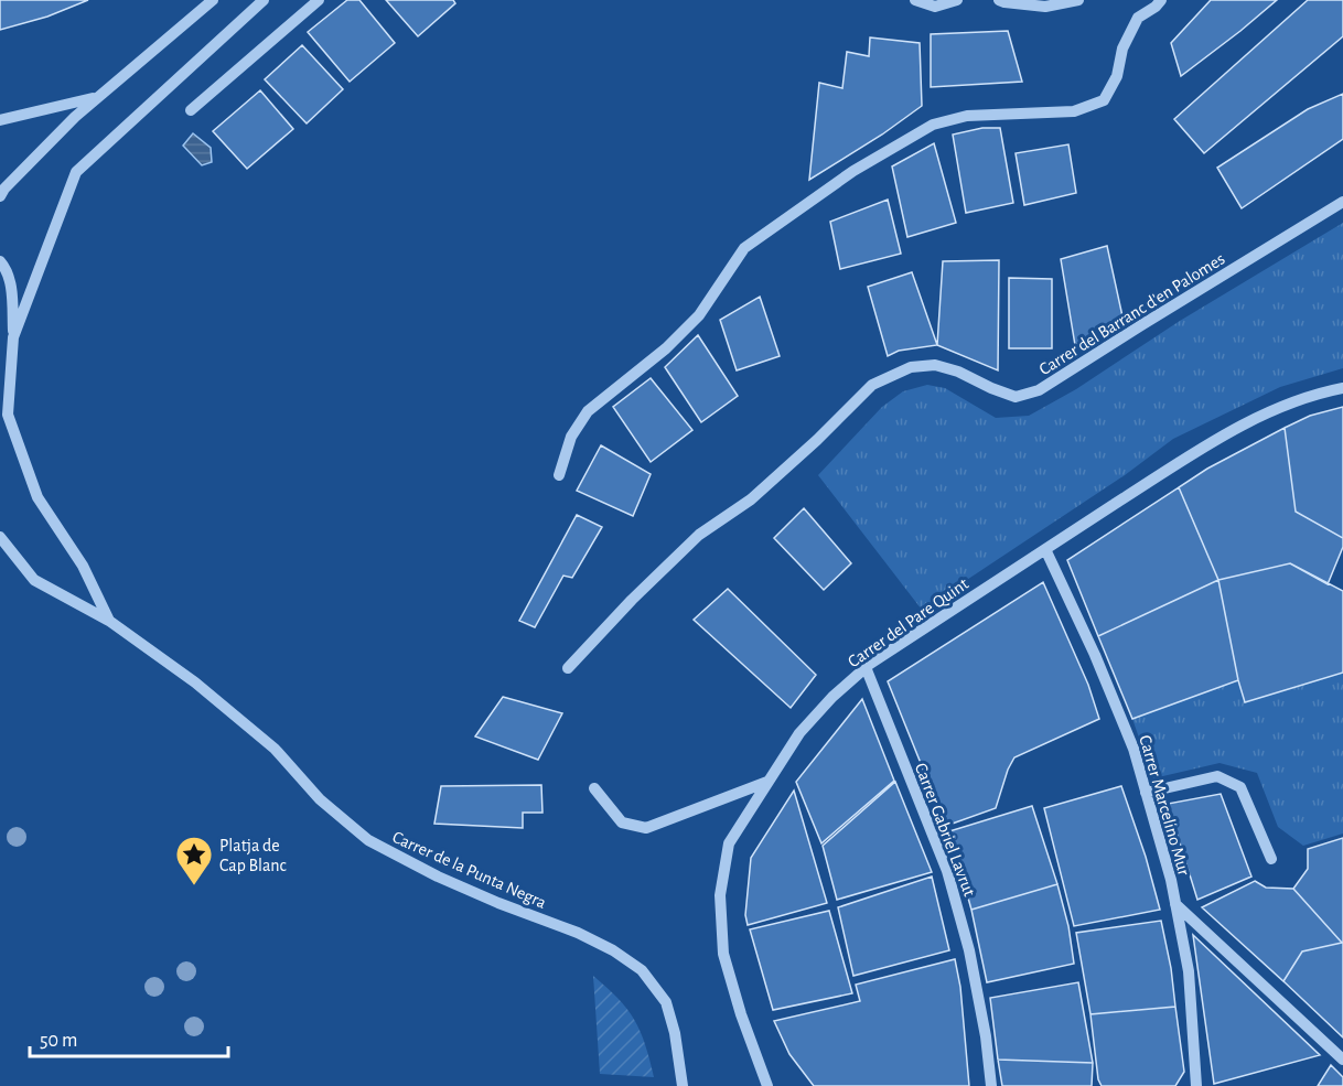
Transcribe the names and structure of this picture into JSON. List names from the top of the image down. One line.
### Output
{"streets":{"street":["Carrer del Barranc d'en Palomes","Carrer del Pare Quint","Carrer Marcelino Mur","Carrer Gabriel Lavrut","Carrer de la Punta Negra"]},"crossings":[["Carrer del Pare Quint","Carrer Marcelino Mur"],["Carrer del Pare Quint","Carrer Gabriel Lavrut"]],"places":{"place":["Platja de Cap Blanc"]},"scale_bar":"50 m"}
